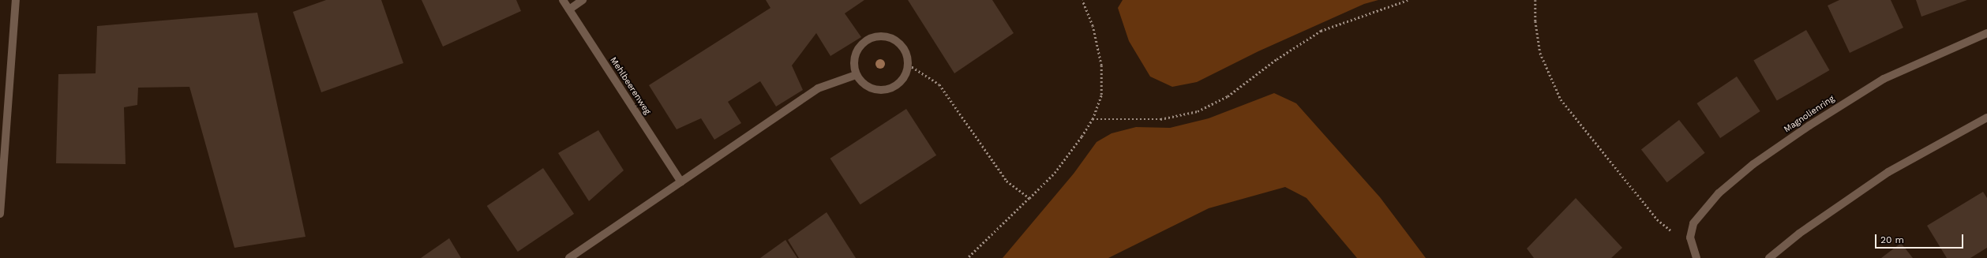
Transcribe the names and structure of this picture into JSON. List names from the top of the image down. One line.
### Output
{"streets":{"street":["Mehlbeerenweg","Magnolienring"]},"scale_bar":"20 m"}
